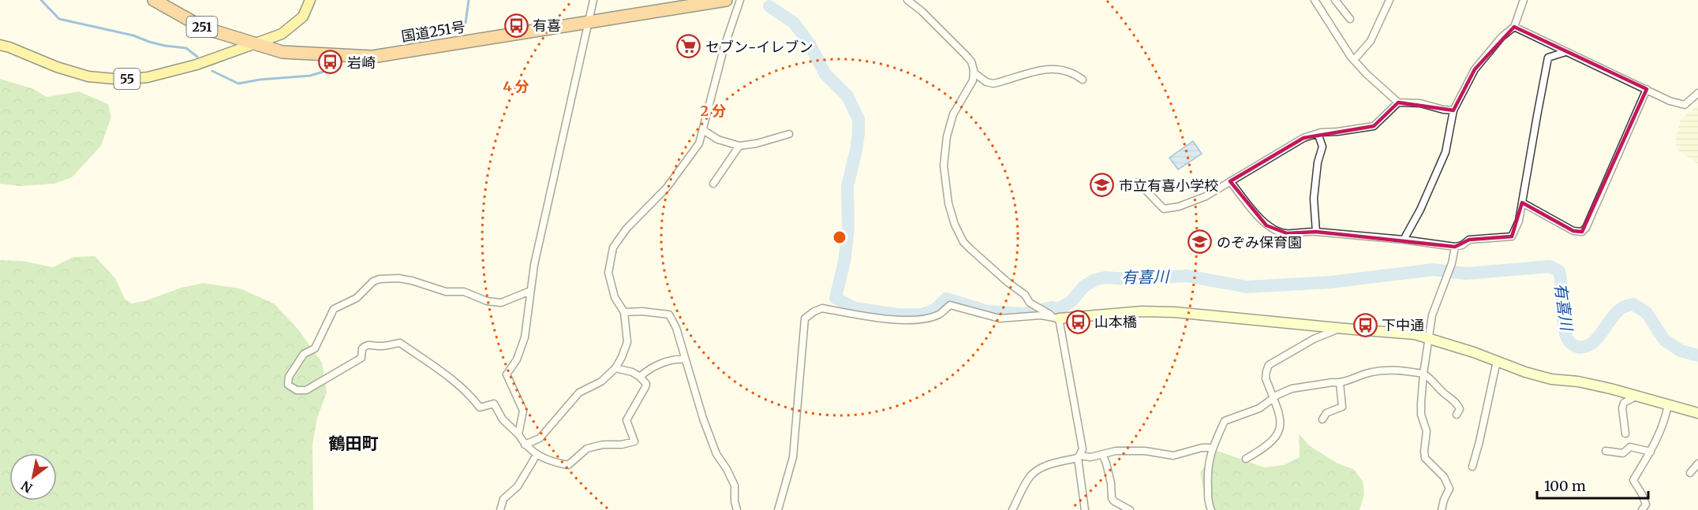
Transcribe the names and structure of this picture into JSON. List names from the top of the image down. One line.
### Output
{"streets":{"highway":["251","国道251号"],"main road":["55"]},"crossings":[["国道251号","55"]],"districts":["鶴田町"],"water":["有喜川"],"places":{"bus stop":["有喜","岩崎","山本橋","下中通"],"supermarket":["セブン-イレブン"],"school or university":["市立有喜小学校","のぞみ保育園"]},"scale_bar":"100 m","north":"bottom left","rings":["4 分","2 分"]}
